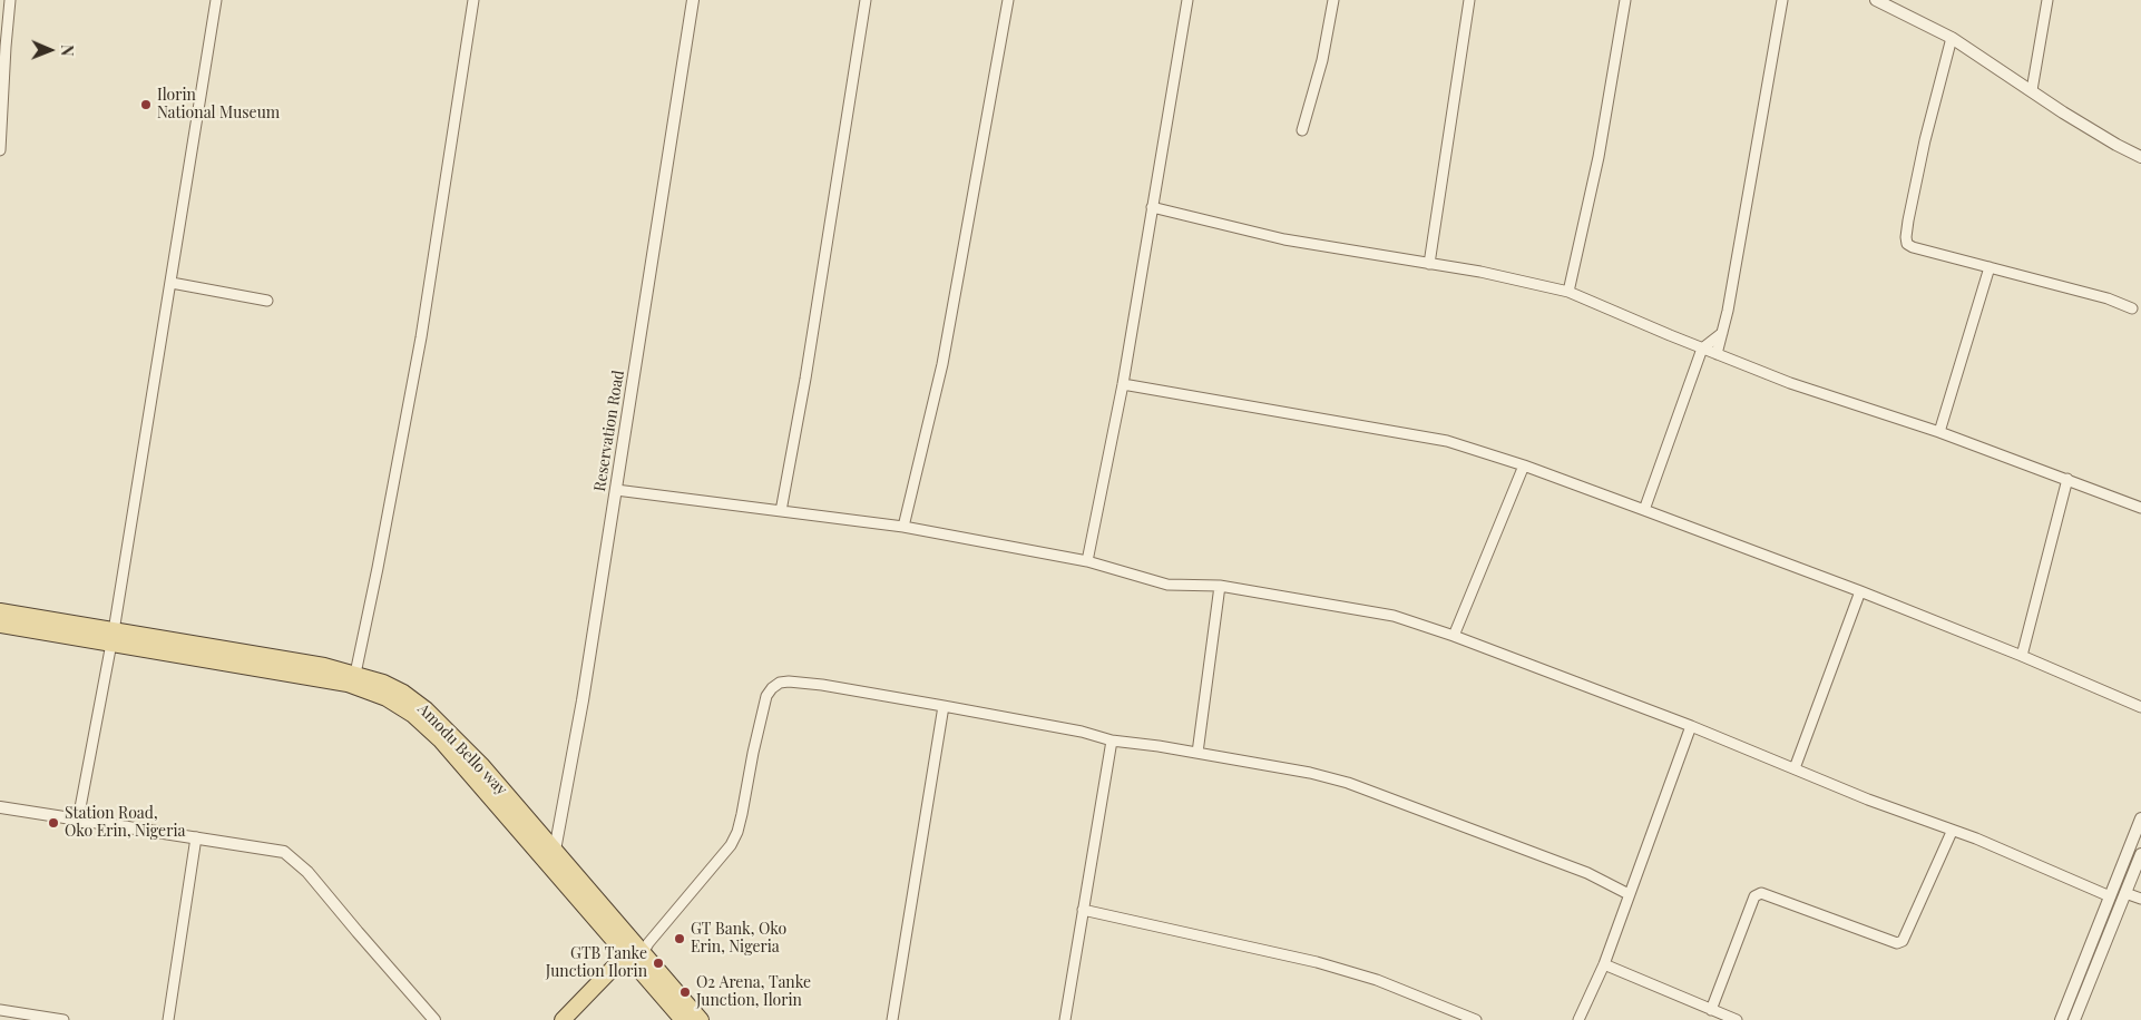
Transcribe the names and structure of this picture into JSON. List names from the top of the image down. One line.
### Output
{"streets":{"main road":["Amodu Bello way"],"street":["Reservation Road"]},"crossings":[["Reservation Road","Amodu Bello way"]],"places":["Ilorin National Museum","Station Road, Oko Erin, Nigeria","GT Bank, Oko Erin, Nigeria","GTB Tanke Junction Ilorin","O2 Arena, Tanke Junction, Ilorin"],"north":"right"}
